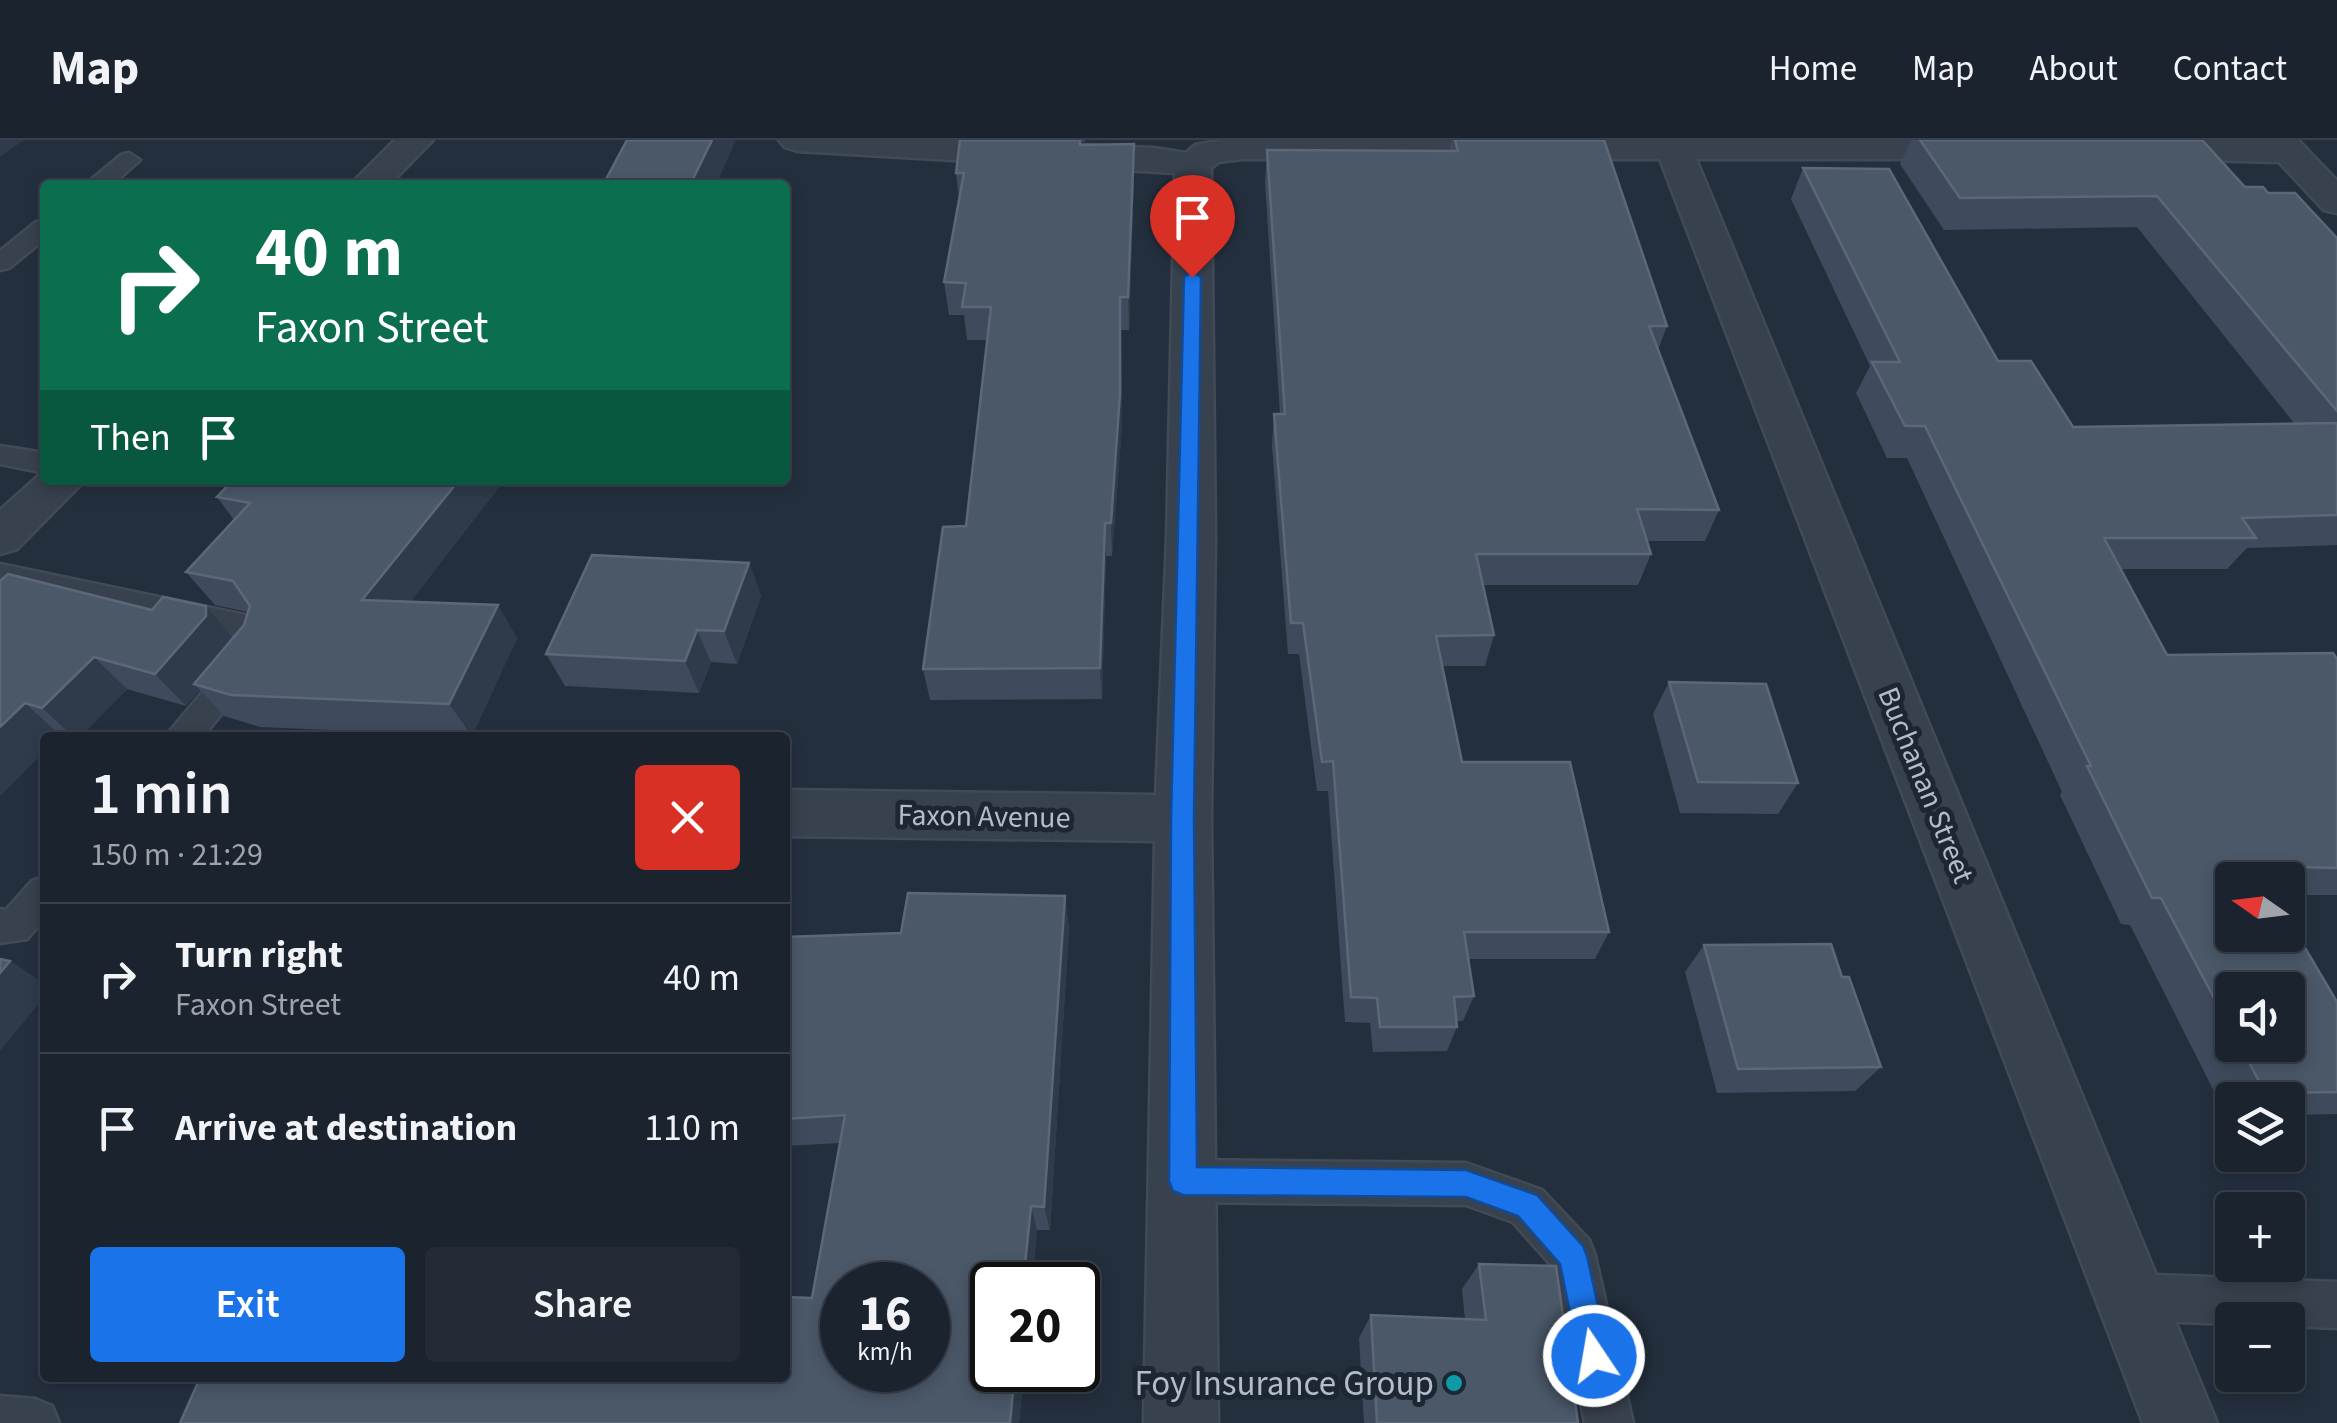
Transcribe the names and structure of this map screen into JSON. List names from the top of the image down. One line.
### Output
{"streets":{"street":["Buchanan Street","Faxon Avenue"]},"places":["Foy Insurance Group"],"north":"left","page":{"header":"Map","nav":["Home","Map","About","Contact"],"turn":["40 m","Faxon Street"],"then":"Then","heading":["1 min","150 m · 21:29"],"map_buttons":["+","−"],"list":[{"name":"Turn right","note":"Faxon Street","value":"40 m"},{"name":"Arrive at destination","value":"110 m"}],"buttons":["Exit","Share"],"speed":"16 km/h","limit":"20"}}
